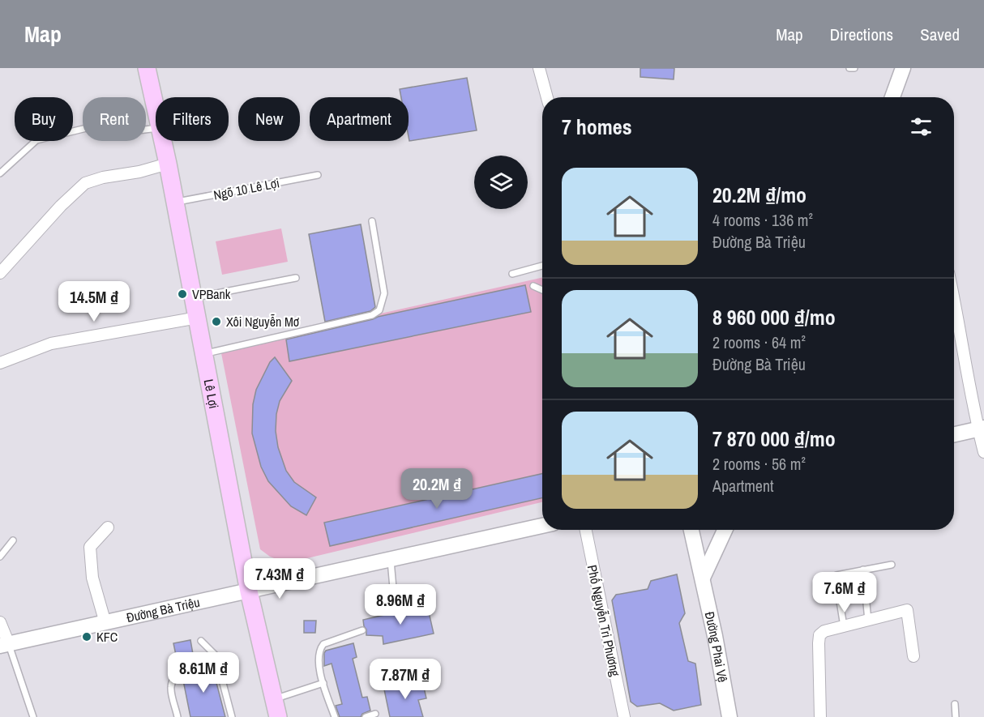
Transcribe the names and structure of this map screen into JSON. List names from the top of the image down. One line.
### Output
{"streets":{"main road":["Lê Lợi","Đường Bà Triệu","Đường Phai Vệ"],"street":["Phố Nguyễn Tri Phương"],"lane":["Ngõ 10 Lê Lợi"]},"crossings":[["Ngõ 10 Lê Lợi","Lê Lợi"],["Lê Lợi","Đường Bà Triệu"]],"places":["VPBank","Xôi Nguyễn Mơ","KFC"],"page":{"header":"Map","nav":["Map","Directions","Saved"],"chip":["Buy","Rent","Filters","New","Apartment"],"heading":"7 homes","list":[{"name":"20.2M ₫/mo","note":"4 rooms · 136 m² · Đường Bà Triệu"},{"name":"8 960 000 ₫/mo","note":"2 rooms · 64 m² · Đường Bà Triệu"},{"name":"7 870 000 ₫/mo","note":"2 rooms · 56 m² · Apartment"}],"price":["14.5M ₫","20.2M ₫","7.43M ₫","7.6M ₫","8.96M ₫","8.61M ₫","7.87M ₫"]}}
